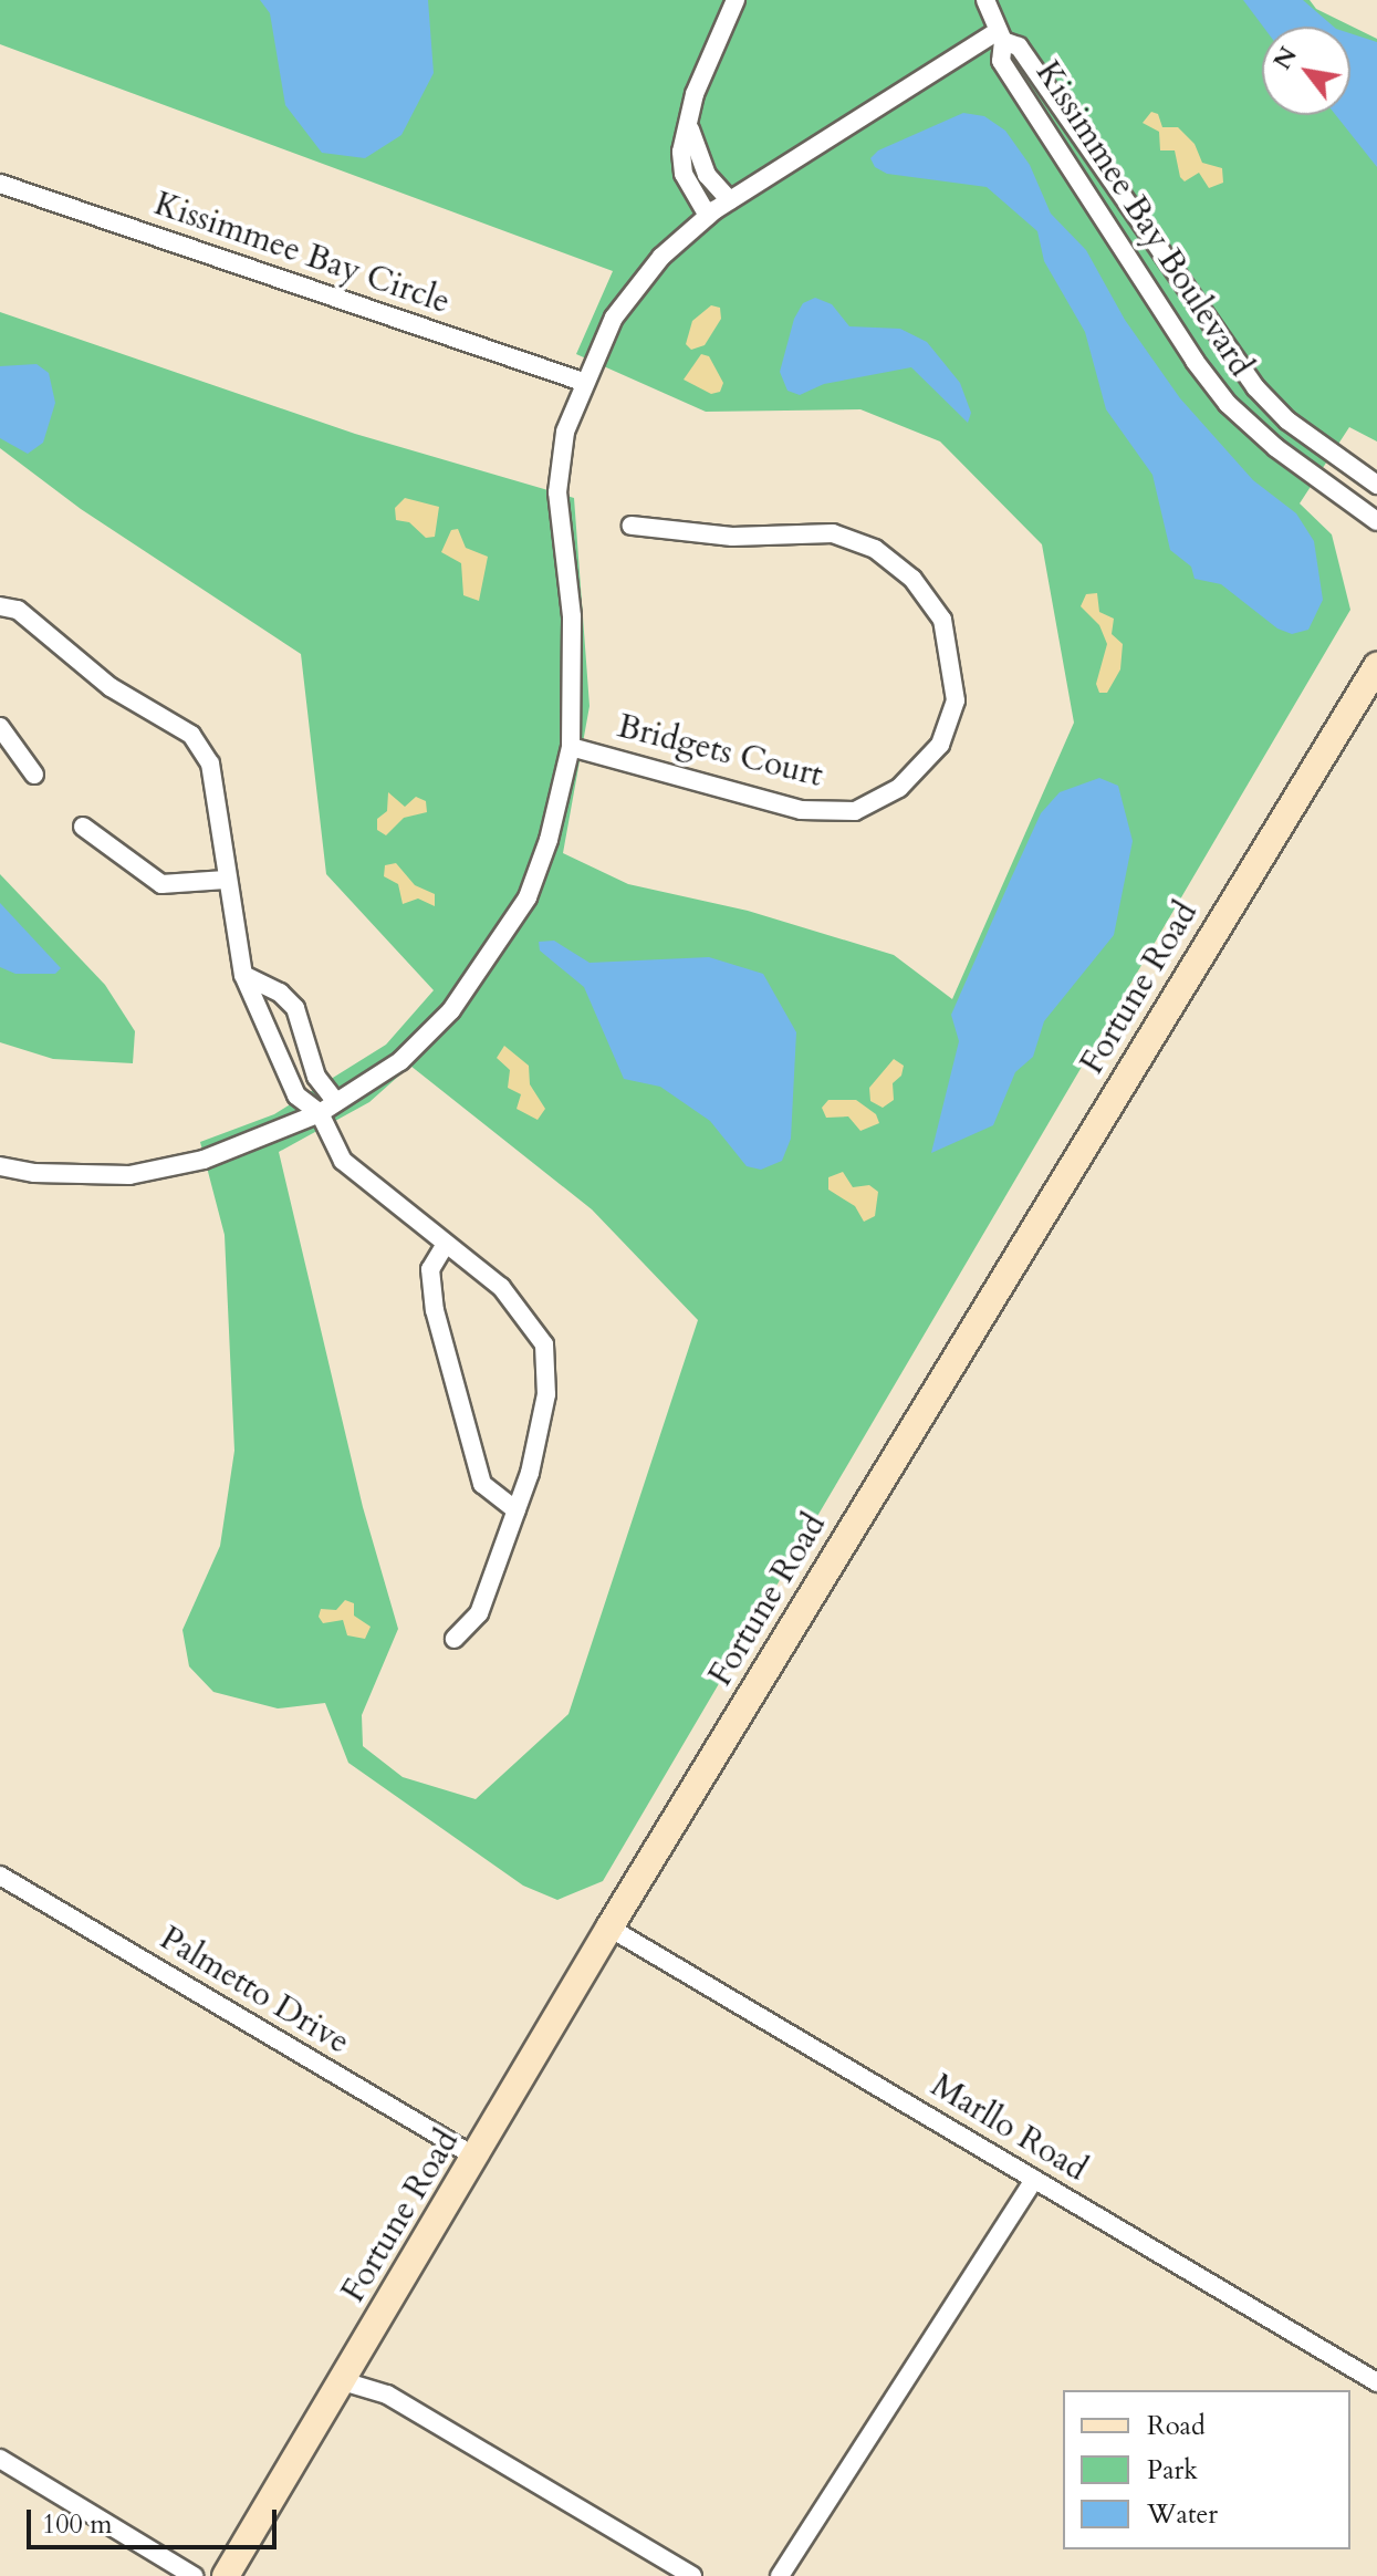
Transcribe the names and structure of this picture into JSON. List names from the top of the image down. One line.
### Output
{"streets":{"street":["Kissimmee Bay Boulevard","Kissimmee Bay Circle","Bridgets Court","Fortune Road","Palmetto Drive","Marllo Road"]},"crossings":[["Fortune Road","Palmetto Drive"],["Fortune Road","Marllo Road"]],"legend":["Road","Park","Water"],"scale_bar":"100 m","north":"top left"}
